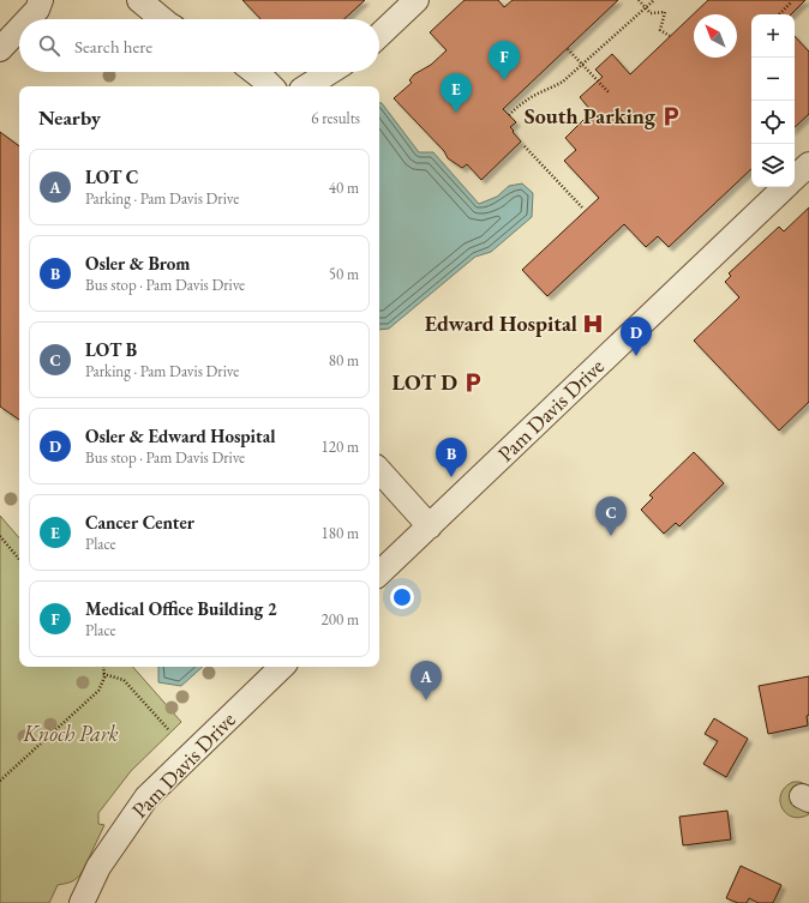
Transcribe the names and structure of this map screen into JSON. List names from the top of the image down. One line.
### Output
{"streets":{"street":["Pam Davis Drive"]},"parks":["Knoch Park"],"places":{"parking":["South Parking","LOT D"],"hospital":["Edward Hospital"]},"north":"top left","page":{"map_buttons":["+","−"],"search":"Search here","pins":["F","E","D","B","C","A"],"heading":["Nearby","6 results"],"list":[{"mark":"A","name":"LOT C","note":"Parking · Pam Davis Drive","value":"40 m"},{"mark":"B","name":"Osler & Brom","note":"Bus stop · Pam Davis Drive","value":"50 m"},{"mark":"C","name":"LOT B","note":"Parking · Pam Davis Drive","value":"80 m"},{"mark":"D","name":"Osler & Edward Hospital","note":"Bus stop · Pam Davis Drive","value":"120 m"},{"mark":"E","name":"Cancer Center","note":"Place","value":"180 m"},{"mark":"F","name":"Medical Office Building 2","note":"Place","value":"200 m"}]}}
